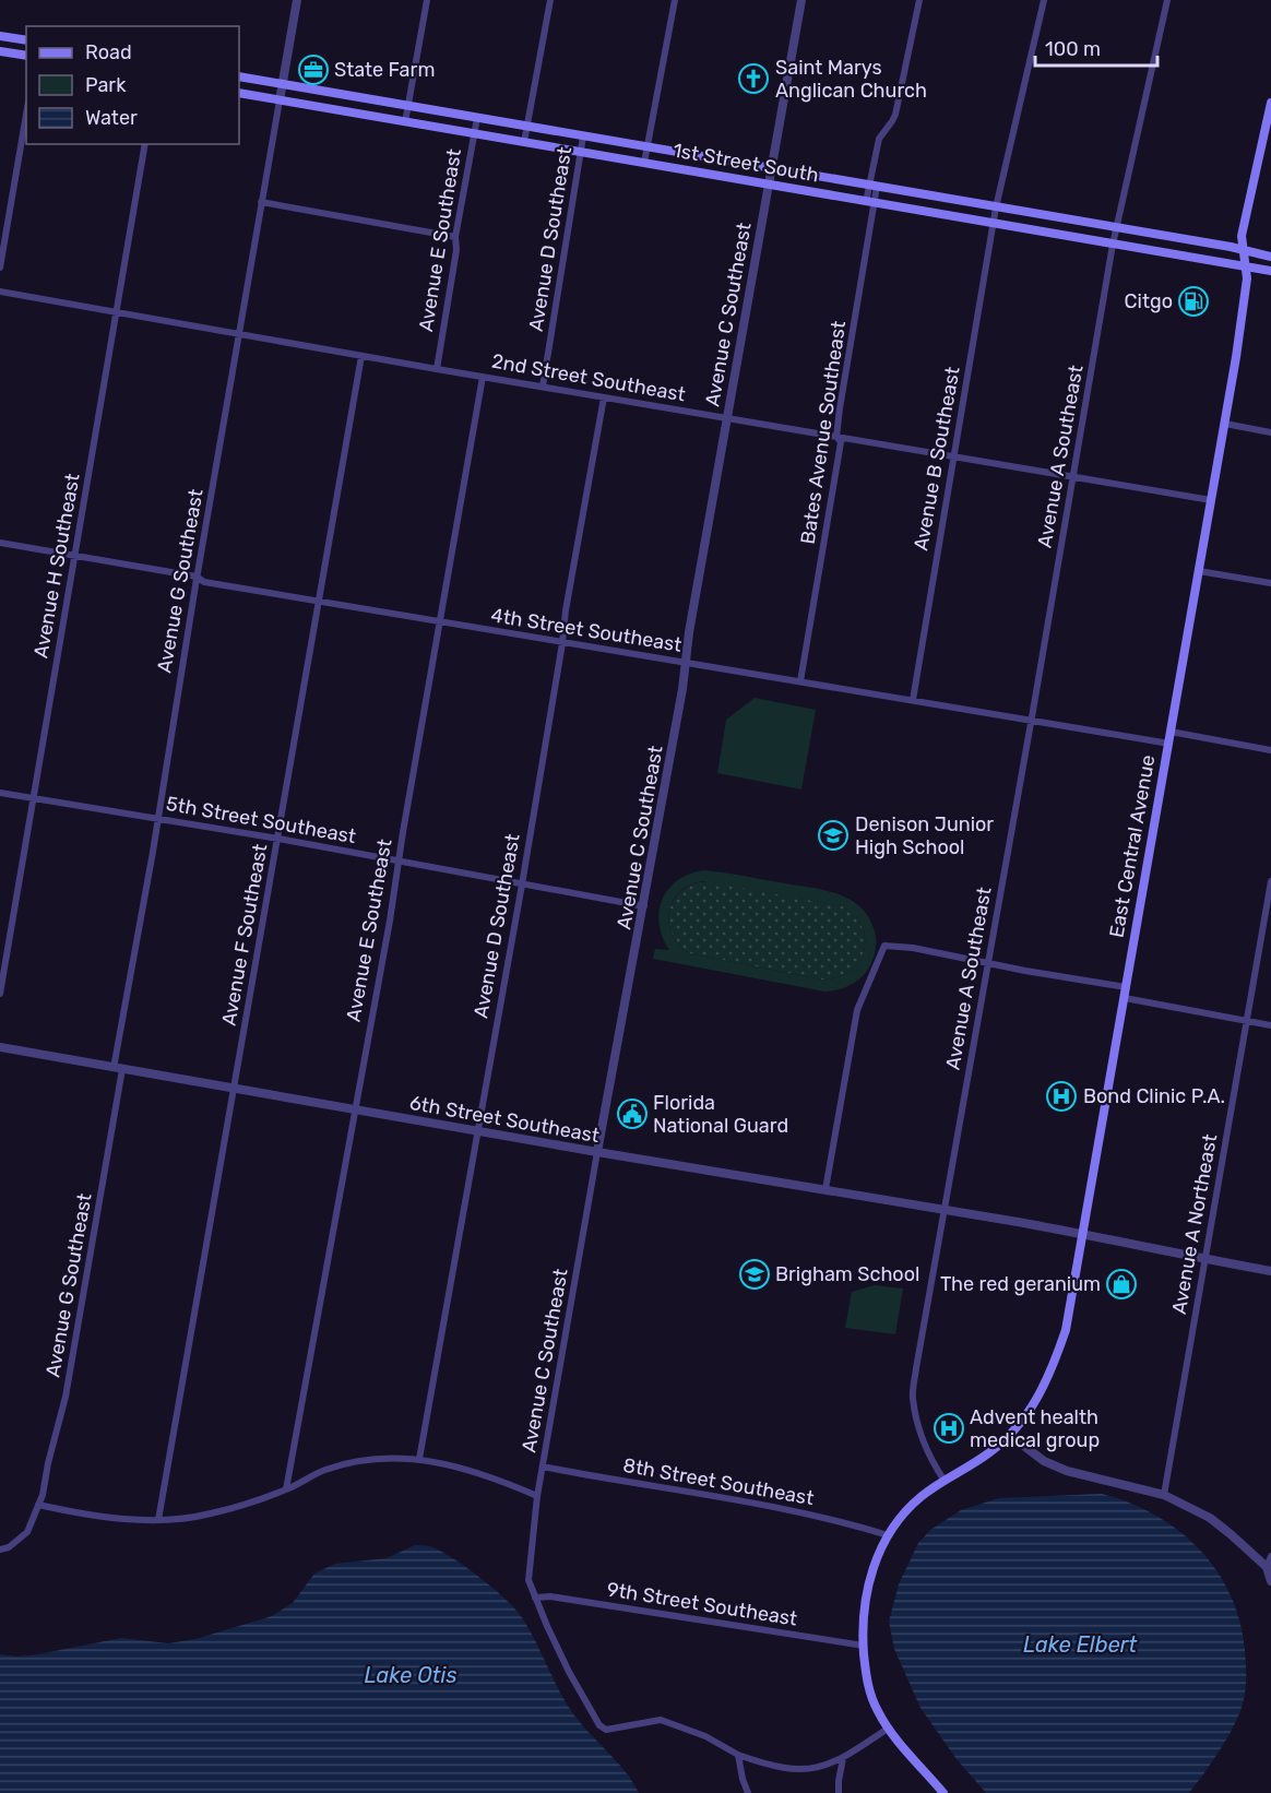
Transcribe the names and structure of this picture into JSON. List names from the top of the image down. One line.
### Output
{"streets":{"main road":["1st Street South","East Central Avenue"],"street":["Avenue D Southeast","Avenue E Southeast","Avenue C Southeast","2nd Street Southeast","Bates Avenue Southeast","Avenue A Southeast","Avenue B Southeast","Avenue H Southeast","Avenue G Southeast","4th Street Southeast","5th Street Southeast","Avenue F Southeast","6th Street Southeast","Avenue A Northeast","8th Street Southeast","9th Street Southeast"]},"crossings":[["1st Street South","Avenue D Southeast"],["1st Street South","Avenue E Southeast"],["1st Street South","Avenue C Southeast"],["1st Street South","Bates Avenue Southeast"],["1st Street South","Avenue A Southeast"],["1st Street South","Avenue B Southeast"],["1st Street South","Avenue G Southeast"],["1st Street South","East Central Avenue"],["Avenue D Southeast","2nd Street Southeast"],["Avenue D Southeast","4th Street Southeast"],["Avenue D Southeast","5th Street Southeast"],["Avenue D Southeast","6th Street Southeast"],["Avenue E Southeast","2nd Street Southeast"],["Avenue E Southeast","4th Street Southeast"],["Avenue E Southeast","5th Street Southeast"],["Avenue E Southeast","6th Street Southeast"],["Avenue C Southeast","2nd Street Southeast"],["Avenue C Southeast","4th Street Southeast"],["Avenue C Southeast","5th Street Southeast"],["Avenue C Southeast","East Central Avenue"],["Avenue C Southeast","6th Street Southeast"],["Avenue C Southeast","8th Street Southeast"],["Avenue C Southeast","9th Street Southeast"],["2nd Street Southeast","Bates Avenue Southeast"],["2nd Street Southeast","Avenue A Southeast"],["2nd Street Southeast","Avenue B Southeast"],["2nd Street Southeast","Avenue H Southeast"],["2nd Street Southeast","Avenue G Southeast"],["2nd Street Southeast","East Central Avenue"],["2nd Street Southeast","Avenue F Southeast"],["Bates Avenue Southeast","4th Street Southeast"],["Avenue A Southeast","4th Street Southeast"],["Avenue A Southeast","East Central Avenue"],["Avenue A Southeast","6th Street Southeast"],["Avenue B Southeast","4th Street Southeast"],["Avenue H Southeast","4th Street Southeast"],["Avenue H Southeast","5th Street Southeast"],["Avenue G Southeast","4th Street Southeast"],["Avenue G Southeast","5th Street Southeast"],["Avenue G Southeast","6th Street Southeast"],["4th Street Southeast","East Central Avenue"],["4th Street Southeast","Avenue F Southeast"],["5th Street Southeast","Avenue F Southeast"],["East Central Avenue","6th Street Southeast"],["East Central Avenue","8th Street Southeast"],["East Central Avenue","9th Street Southeast"],["Avenue F Southeast","6th Street Southeast"],["6th Street Southeast","Avenue A Northeast"]],"water":["Lake Elbert","Lake Otis"],"places":{"office":["State Farm"],"church":["Saint Marys Anglican Church"],"fuel station":["Citgo"],"school or university":["Denison Junior High School","Brigham School"],"hospital":["Bond Clinic P.A.","Advent health medical group"],"public building":["Florida National Guard"],"shop":["The red geranium"]},"legend":["Road","Park","Water"],"scale_bar":"100 m"}
